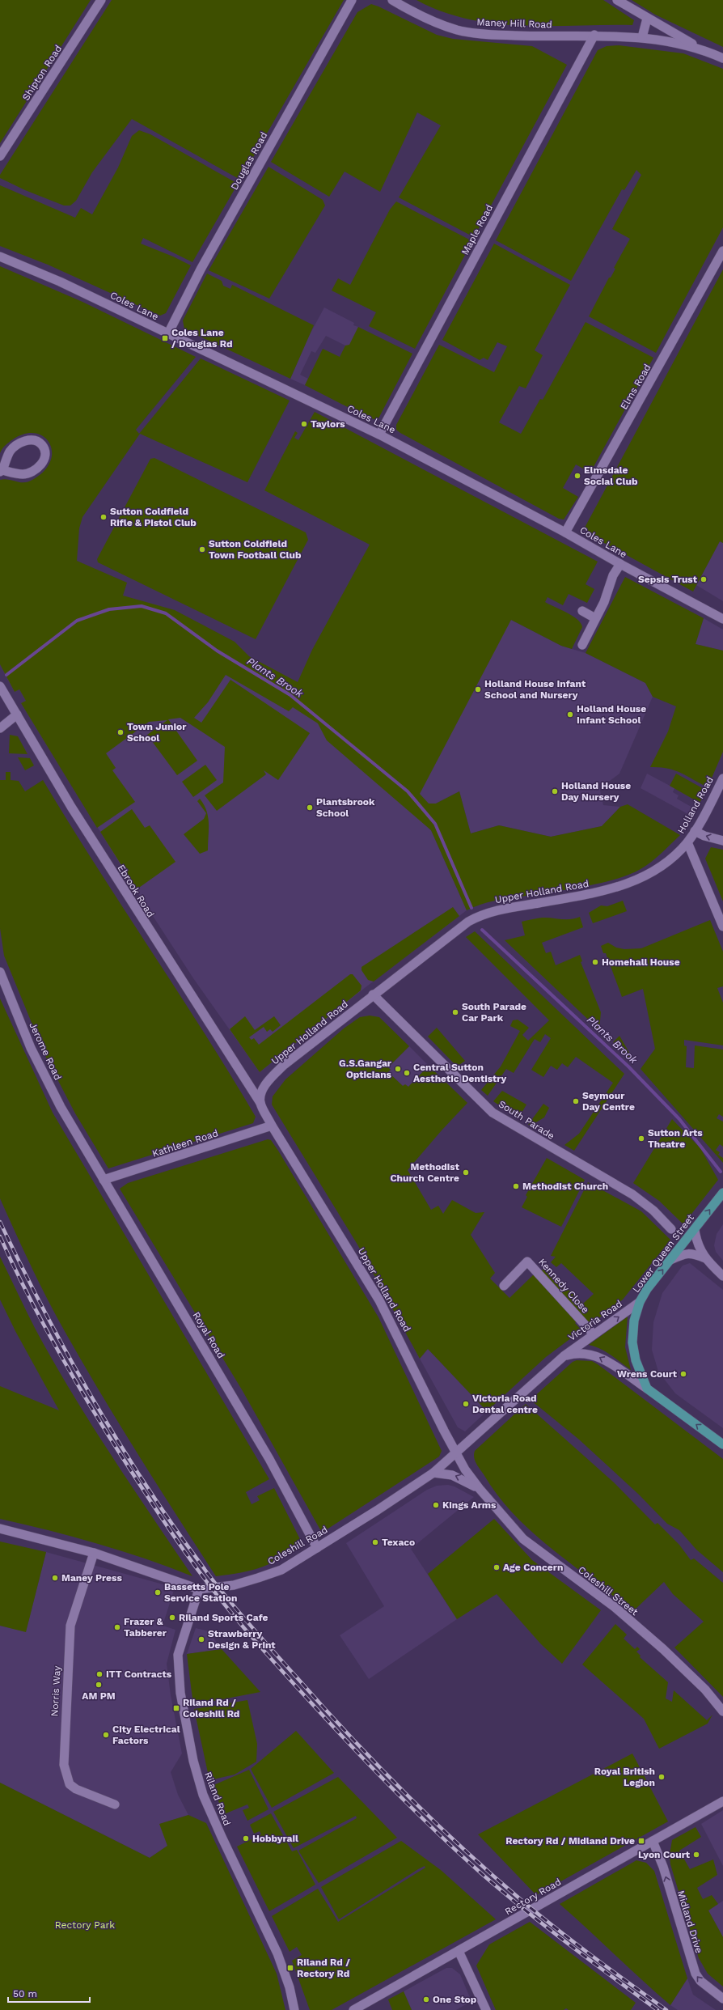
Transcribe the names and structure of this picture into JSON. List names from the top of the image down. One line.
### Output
{"streets":{"main road":["Lower Queen Street","Victoria Road"],"street":["Maney Hill Road","Shipton Road","Douglas Road","Maple Road","Coles Lane","Elms Road","Holland Road","Ebrook Road","Upper Holland Road","Jerome Road","South Parade","Kathleen Road","Kennedy Close","Royal Road","Coleshill Road","Coleshill Street","Norris Way","Riland Road","Rectory Road","Midland Drive"]},"crossings":[["Maney Hill Road","Maple Road"],["Douglas Road","Coles Lane"],["Maple Road","Coles Lane"],["Coles Lane","Elms Road"],["Holland Road","Upper Holland Road"],["Ebrook Road","Upper Holland Road"],["Upper Holland Road","South Parade"],["Upper Holland Road","Kathleen Road"],["Upper Holland Road","Victoria Road"],["Upper Holland Road","Coleshill Road"],["Upper Holland Road","Coleshill Street"],["Jerome Road","Royal Road"],["Kathleen Road","Royal Road"],["Lower Queen Street","Victoria Road"],["Kennedy Close","Victoria Road"],["Victoria Road","Coleshill Road"],["Victoria Road","Coleshill Street"],["Royal Road","Coleshill Road"],["Coleshill Road","Coleshill Street"],["Coleshill Road","Norris Way"],["Coleshill Road","Riland Road"],["Rectory Road","Midland Drive"]],"one_way":["Lower Queen Street","Midland Drive"],"water":["Plants Brook"],"parks":["Rectory Park"],"places":{"transit":["Coles Lane / Douglas Rd","Riland Rd / Coleshill Rd","Rectory Rd / Midland Drive","Riland Rd / Rectory Rd"],"other":["Taylors","Elmsdale Social Club","Sutton Coldfield Rifle & Pistol Club","Sutton Coldfield Town Football Club","Sepsis Trust","Holland House Infant School and Nursery","Holland House Infant School","Town Junior School","Holland House Day Nursery","Plantsbrook School","Homehall House","South Parade Car Park","G.S.Gangar Opticians","Central Sutton Aesthetic Dentistry","Seymour Day Centre","Sutton Arts Theatre","Methodist Church Centre","Methodist Church","Wrens Court","Victoria Road Dental centre","Kings Arms","Texaco","Age Concern","Maney Press","Bassetts Pole Service Station","Riland Sports Cafe","Frazer & Tabberer","Strawberry Design & Print","ITT Contracts","AM PM","City Electrical Factors","Royal British Legion","Hobbyrail","Lyon Court","One Stop"]},"scale_bar":"50 m"}
